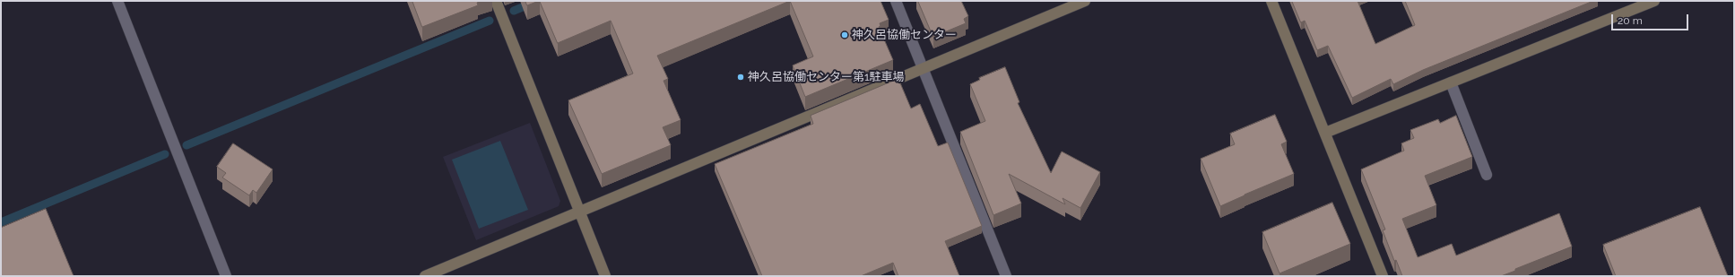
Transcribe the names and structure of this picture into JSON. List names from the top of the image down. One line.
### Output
{"places":["神久呂協働センター","神久呂協働センター第1駐車場"],"scale_bar":"20 m"}
